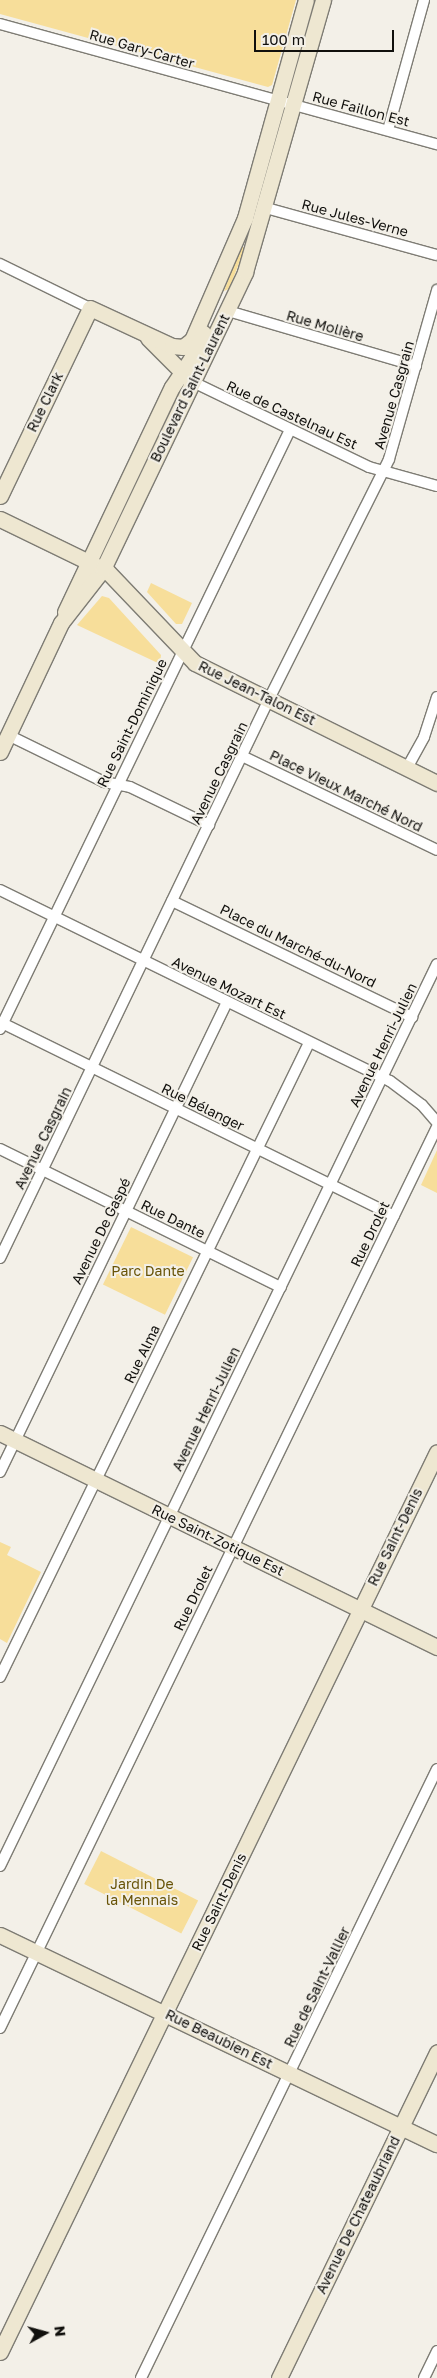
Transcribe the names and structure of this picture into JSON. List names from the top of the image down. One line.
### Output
{"streets":{"main road":["Boulevard Saint-Laurent","Rue Clark","Rue Jean-Talon Est","Rue Saint-Denis","Rue Saint-Zotique Est","Rue Beaubien Est","Avenue De Chateaubriand"],"street":["Rue Gary-Carter","Rue Faillon Est","Rue Jules-Verne","Rue Molière","Avenue Casgrain","Rue de Castelnau Est","Rue Saint-Dominique","Place Vieux Marché Nord","Place du Marché-du-Nord","Avenue Mozart Est","Avenue Henri-Julien","Rue Bélanger","Rue Dante","Avenue De Gaspé","Rue Drolet","Rue Alma","Rue de Saint-Vallier"]},"crossings":[["Rue Gary-Carter","Rue Faillon Est"],["Rue Gary-Carter","Boulevard Saint-Laurent"],["Rue Faillon Est","Boulevard Saint-Laurent"],["Rue Jules-Verne","Boulevard Saint-Laurent"],["Rue Molière","Boulevard Saint-Laurent"],["Rue Molière","Avenue Casgrain"],["Boulevard Saint-Laurent","Rue de Castelnau Est"],["Boulevard Saint-Laurent","Rue Jean-Talon Est"],["Avenue Casgrain","Rue de Castelnau Est"],["Avenue Casgrain","Rue Jean-Talon Est"],["Avenue Casgrain","Place Vieux Marché Nord"],["Avenue Casgrain","Place du Marché-du-Nord"],["Avenue Casgrain","Avenue Mozart Est"],["Avenue Casgrain","Rue Bélanger"],["Avenue Casgrain","Rue Dante"],["Rue de Castelnau Est","Rue Saint-Dominique"],["Rue Jean-Talon Est","Rue Saint-Dominique"],["Rue Saint-Dominique","Avenue Mozart Est"],["Rue Saint-Dominique","Rue Bélanger"],["Place du Marché-du-Nord","Avenue Henri-Julien"],["Avenue Mozart Est","Avenue Henri-Julien"],["Avenue Mozart Est","Avenue De Gaspé"],["Avenue Mozart Est","Rue Alma"],["Avenue Henri-Julien","Rue Bélanger"],["Avenue Henri-Julien","Rue Dante"],["Avenue Henri-Julien","Rue Saint-Zotique Est"],["Rue Bélanger","Avenue De Gaspé"],["Rue Bélanger","Rue Drolet"],["Rue Bélanger","Rue Alma"],["Rue Dante","Avenue De Gaspé"],["Rue Dante","Rue Alma"],["Avenue De Gaspé","Rue Saint-Zotique Est"],["Rue Drolet","Rue Saint-Zotique Est"],["Rue Drolet","Rue Beaubien Est"],["Rue Alma","Rue Saint-Zotique Est"],["Rue Saint-Denis","Rue Saint-Zotique Est"],["Rue Saint-Denis","Rue Beaubien Est"],["Rue de Saint-Vallier","Rue Beaubien Est"],["Rue Beaubien Est","Avenue De Chateaubriand"]],"parks":["Parc Dante","Jardin De la Mennais"],"scale_bar":"100 m","north":"right"}
